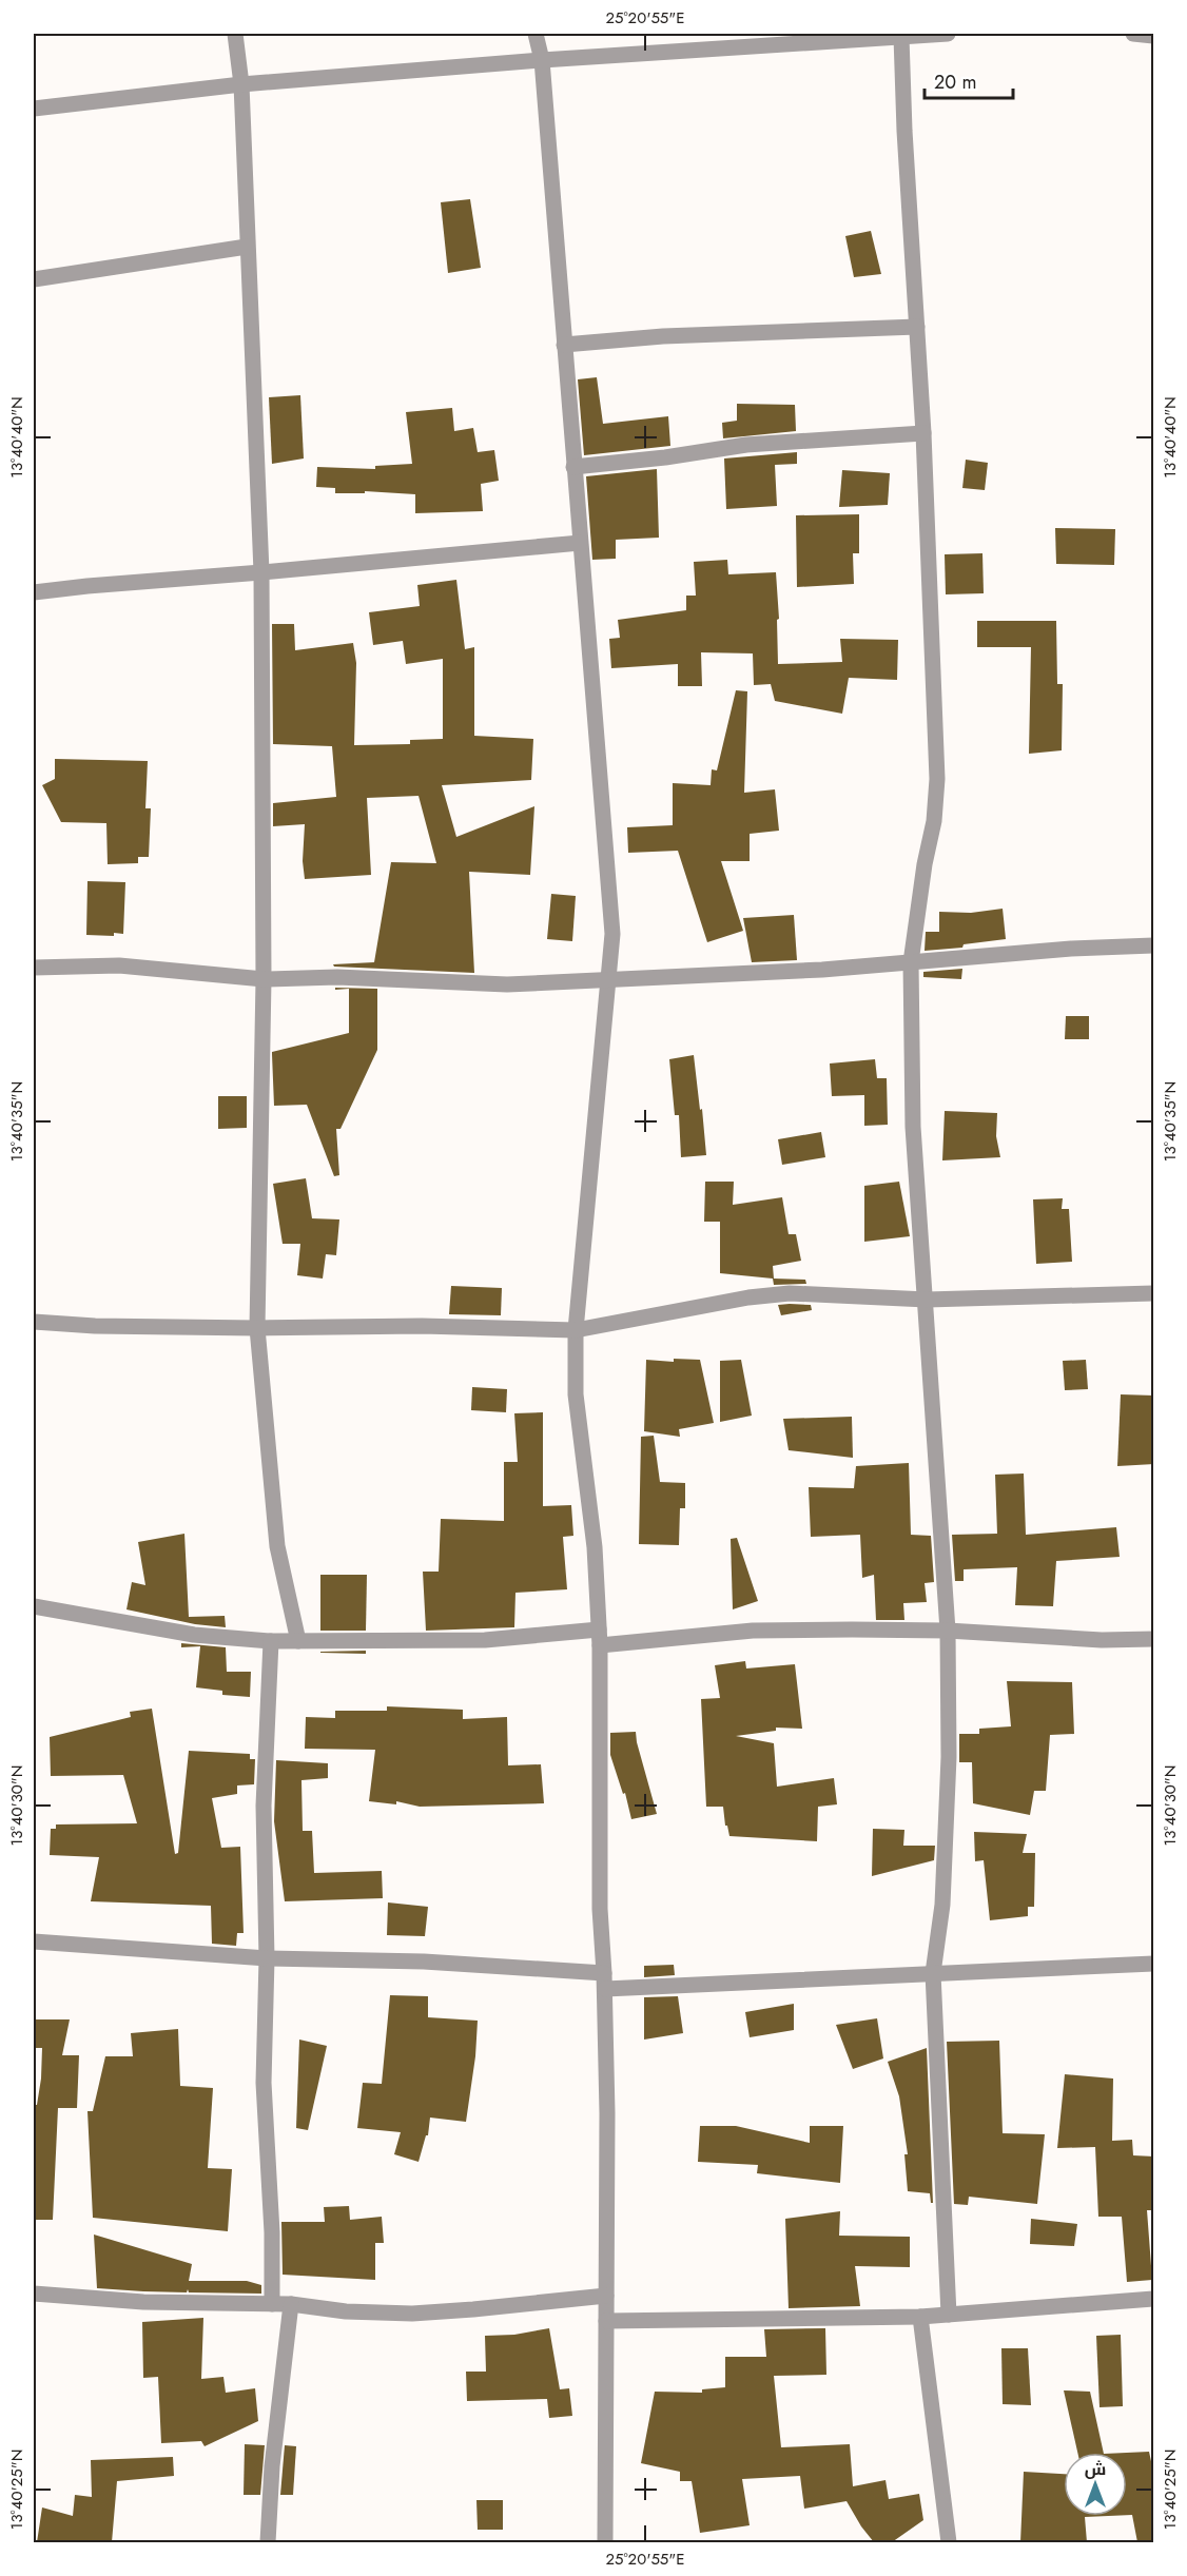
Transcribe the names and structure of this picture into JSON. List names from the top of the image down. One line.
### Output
{"scale_bar":"20 m","north":"top","coordinates":["25°20'55\"E","13°40'40\"N","13°40'35\"N","13°40'30\"N","13°40'25\"N"]}
